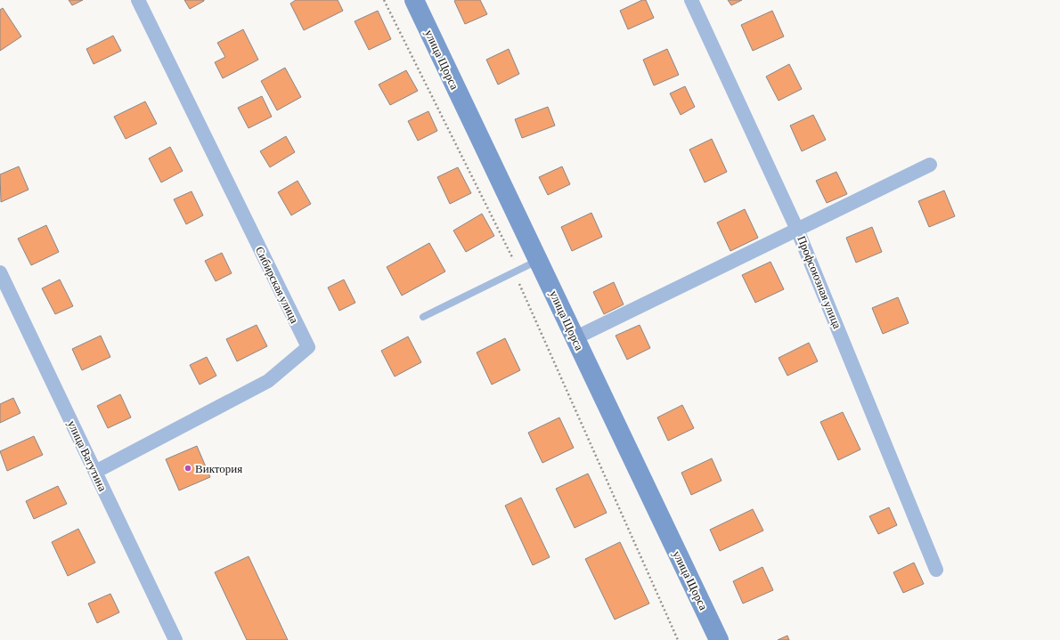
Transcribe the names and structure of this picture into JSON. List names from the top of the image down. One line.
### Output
{"streets":{"main road":["улица Щорса"],"street":["Профсоюзная улица","Сибирская улица","улица Ватутина"]},"crossings":[["Сибирская улица","улица Ватутина"]],"places":["Виктория"]}
